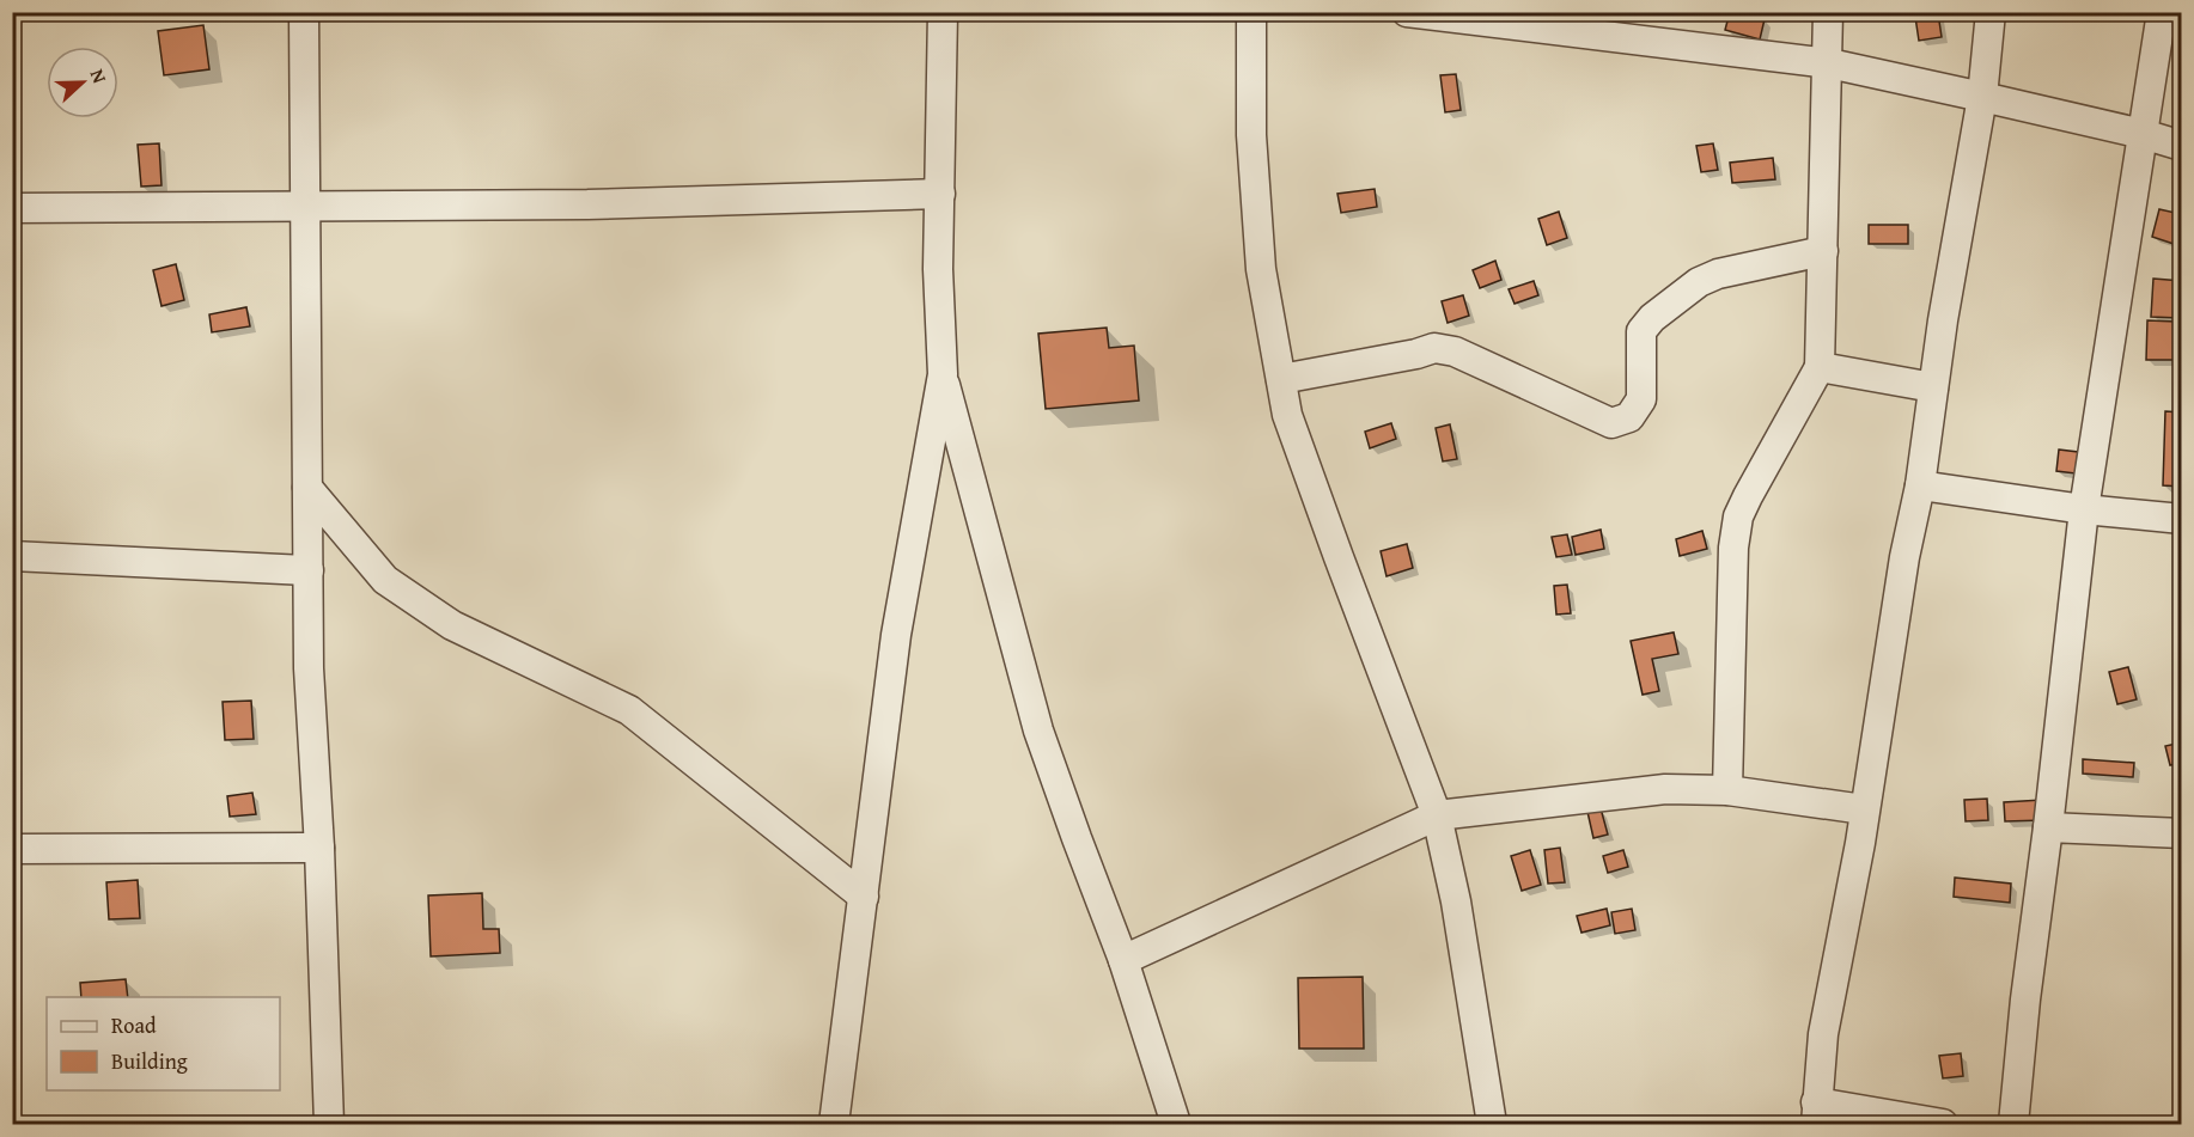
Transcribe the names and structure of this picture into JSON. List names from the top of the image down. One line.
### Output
{"legend":["Road","Building"],"north":"right"}
